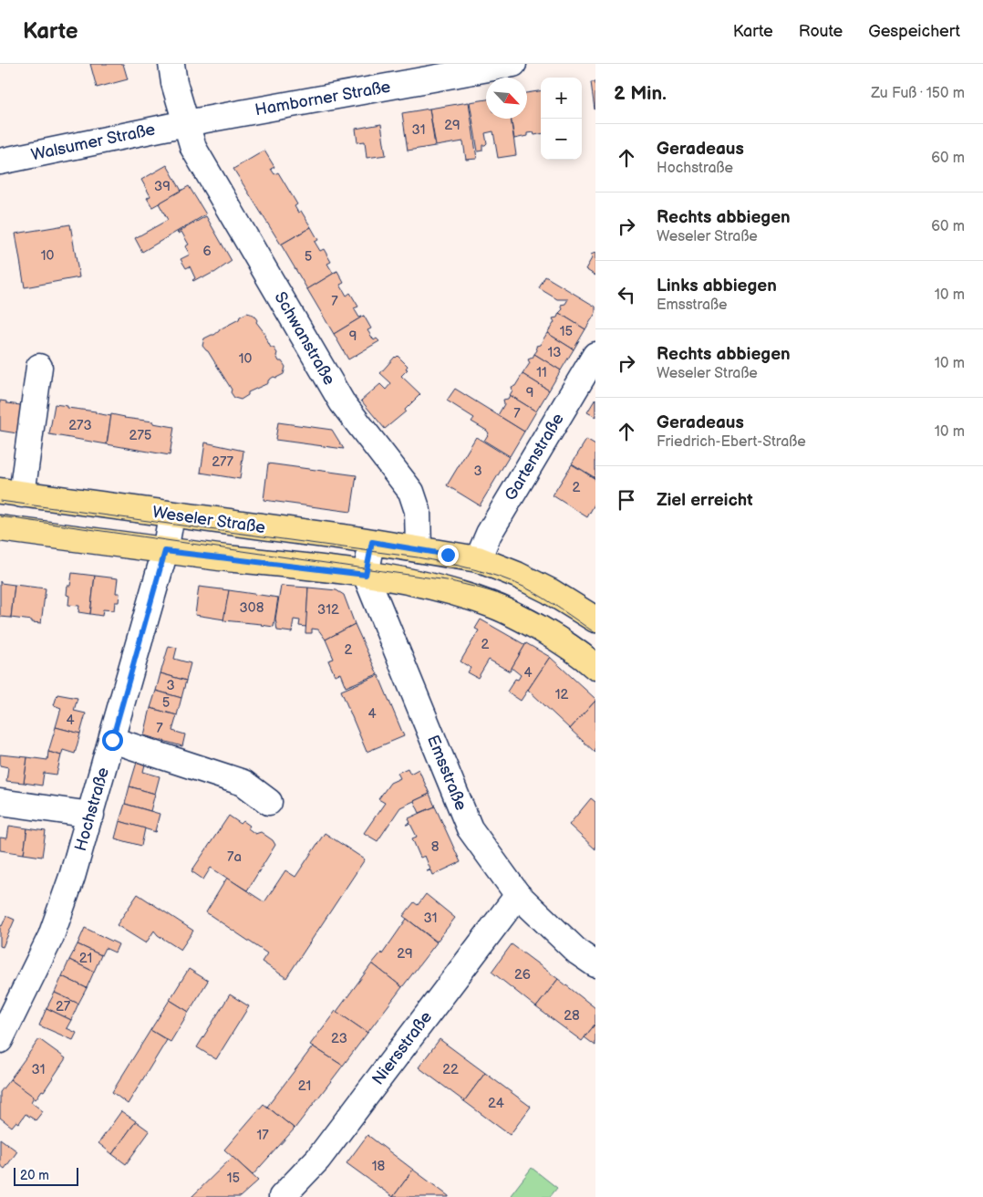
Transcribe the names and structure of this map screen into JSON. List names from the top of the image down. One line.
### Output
{"streets":{"main road":["Weseler Straße"],"street":["Hamborner Straße","Walsumer Straße","Schwanstraße","Gartenstraße","Emsstraße","Hochstraße","Niersstraße"]},"crossings":[["Hamborner Straße","Walsumer Straße"],["Hamborner Straße","Schwanstraße"],["Walsumer Straße","Schwanstraße"],["Schwanstraße","Weseler Straße"],["Gartenstraße","Weseler Straße"],["Weseler Straße","Hochstraße"],["Emsstraße","Niersstraße"]],"house_numbers":["29","31","39","6","10","5","7","15","9","13","10","11","9","7","273","275","277","3","2","308","312","2","2","4","3","12","5","4","4","7","8","7a","31","29","21","26","27","28","23","31","22","21","24","17","18","15"],"scale_bar":"20 m","north":"bottom right","page":{"header":"Karte","nav":["Karte","Route","Gespeichert"],"heading":["2 Min.","Zu Fuß · 150 m"],"map_buttons":["+","−"],"list":[["Geradeaus","Hochstraße","60 m"],["Rechts abbiegen","Weseler Straße","60 m"],["Links abbiegen","Emsstraße","10 m"],["Rechts abbiegen","Weseler Straße","10 m"],["Geradeaus","Friedrich-Ebert-Straße","10 m"],"Ziel erreicht"],"scale":"20 m"}}
